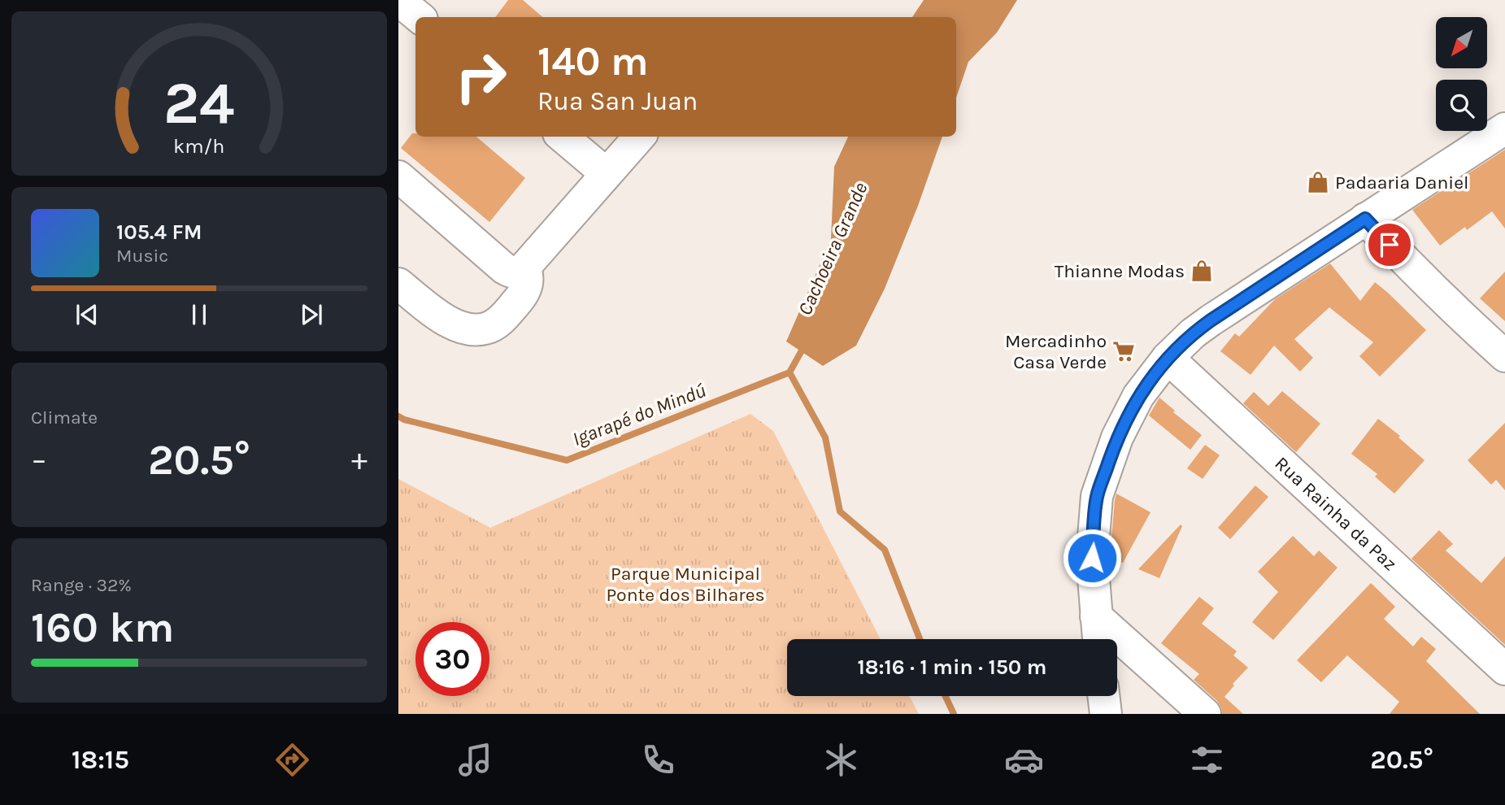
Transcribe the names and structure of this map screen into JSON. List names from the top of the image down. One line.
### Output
{"streets":{"street":["Rua Rainha da Paz"]},"water":["Cachoeira Grande","Igarapé do Mindú"],"parks":["Parque Municipal Ponte dos Bilhares"],"places":{"shop":["Padaaria Daniel","Thianne Modas"],"supermarket":["Mercadinho Casa Verde"]},"north":"bottom left","page":{"turn":["140 m","Rua San Juan"],"song":["105.4 FM","Music"],"tile":["Climate",["Range · 32%","160 km"]],"heat":["−","20.5°","+"],"limit":"30","trip":"18:16 · 1 min · 150 m","tabs":["18:15","20.5°"],"gauge":["24","km/h"]}}
